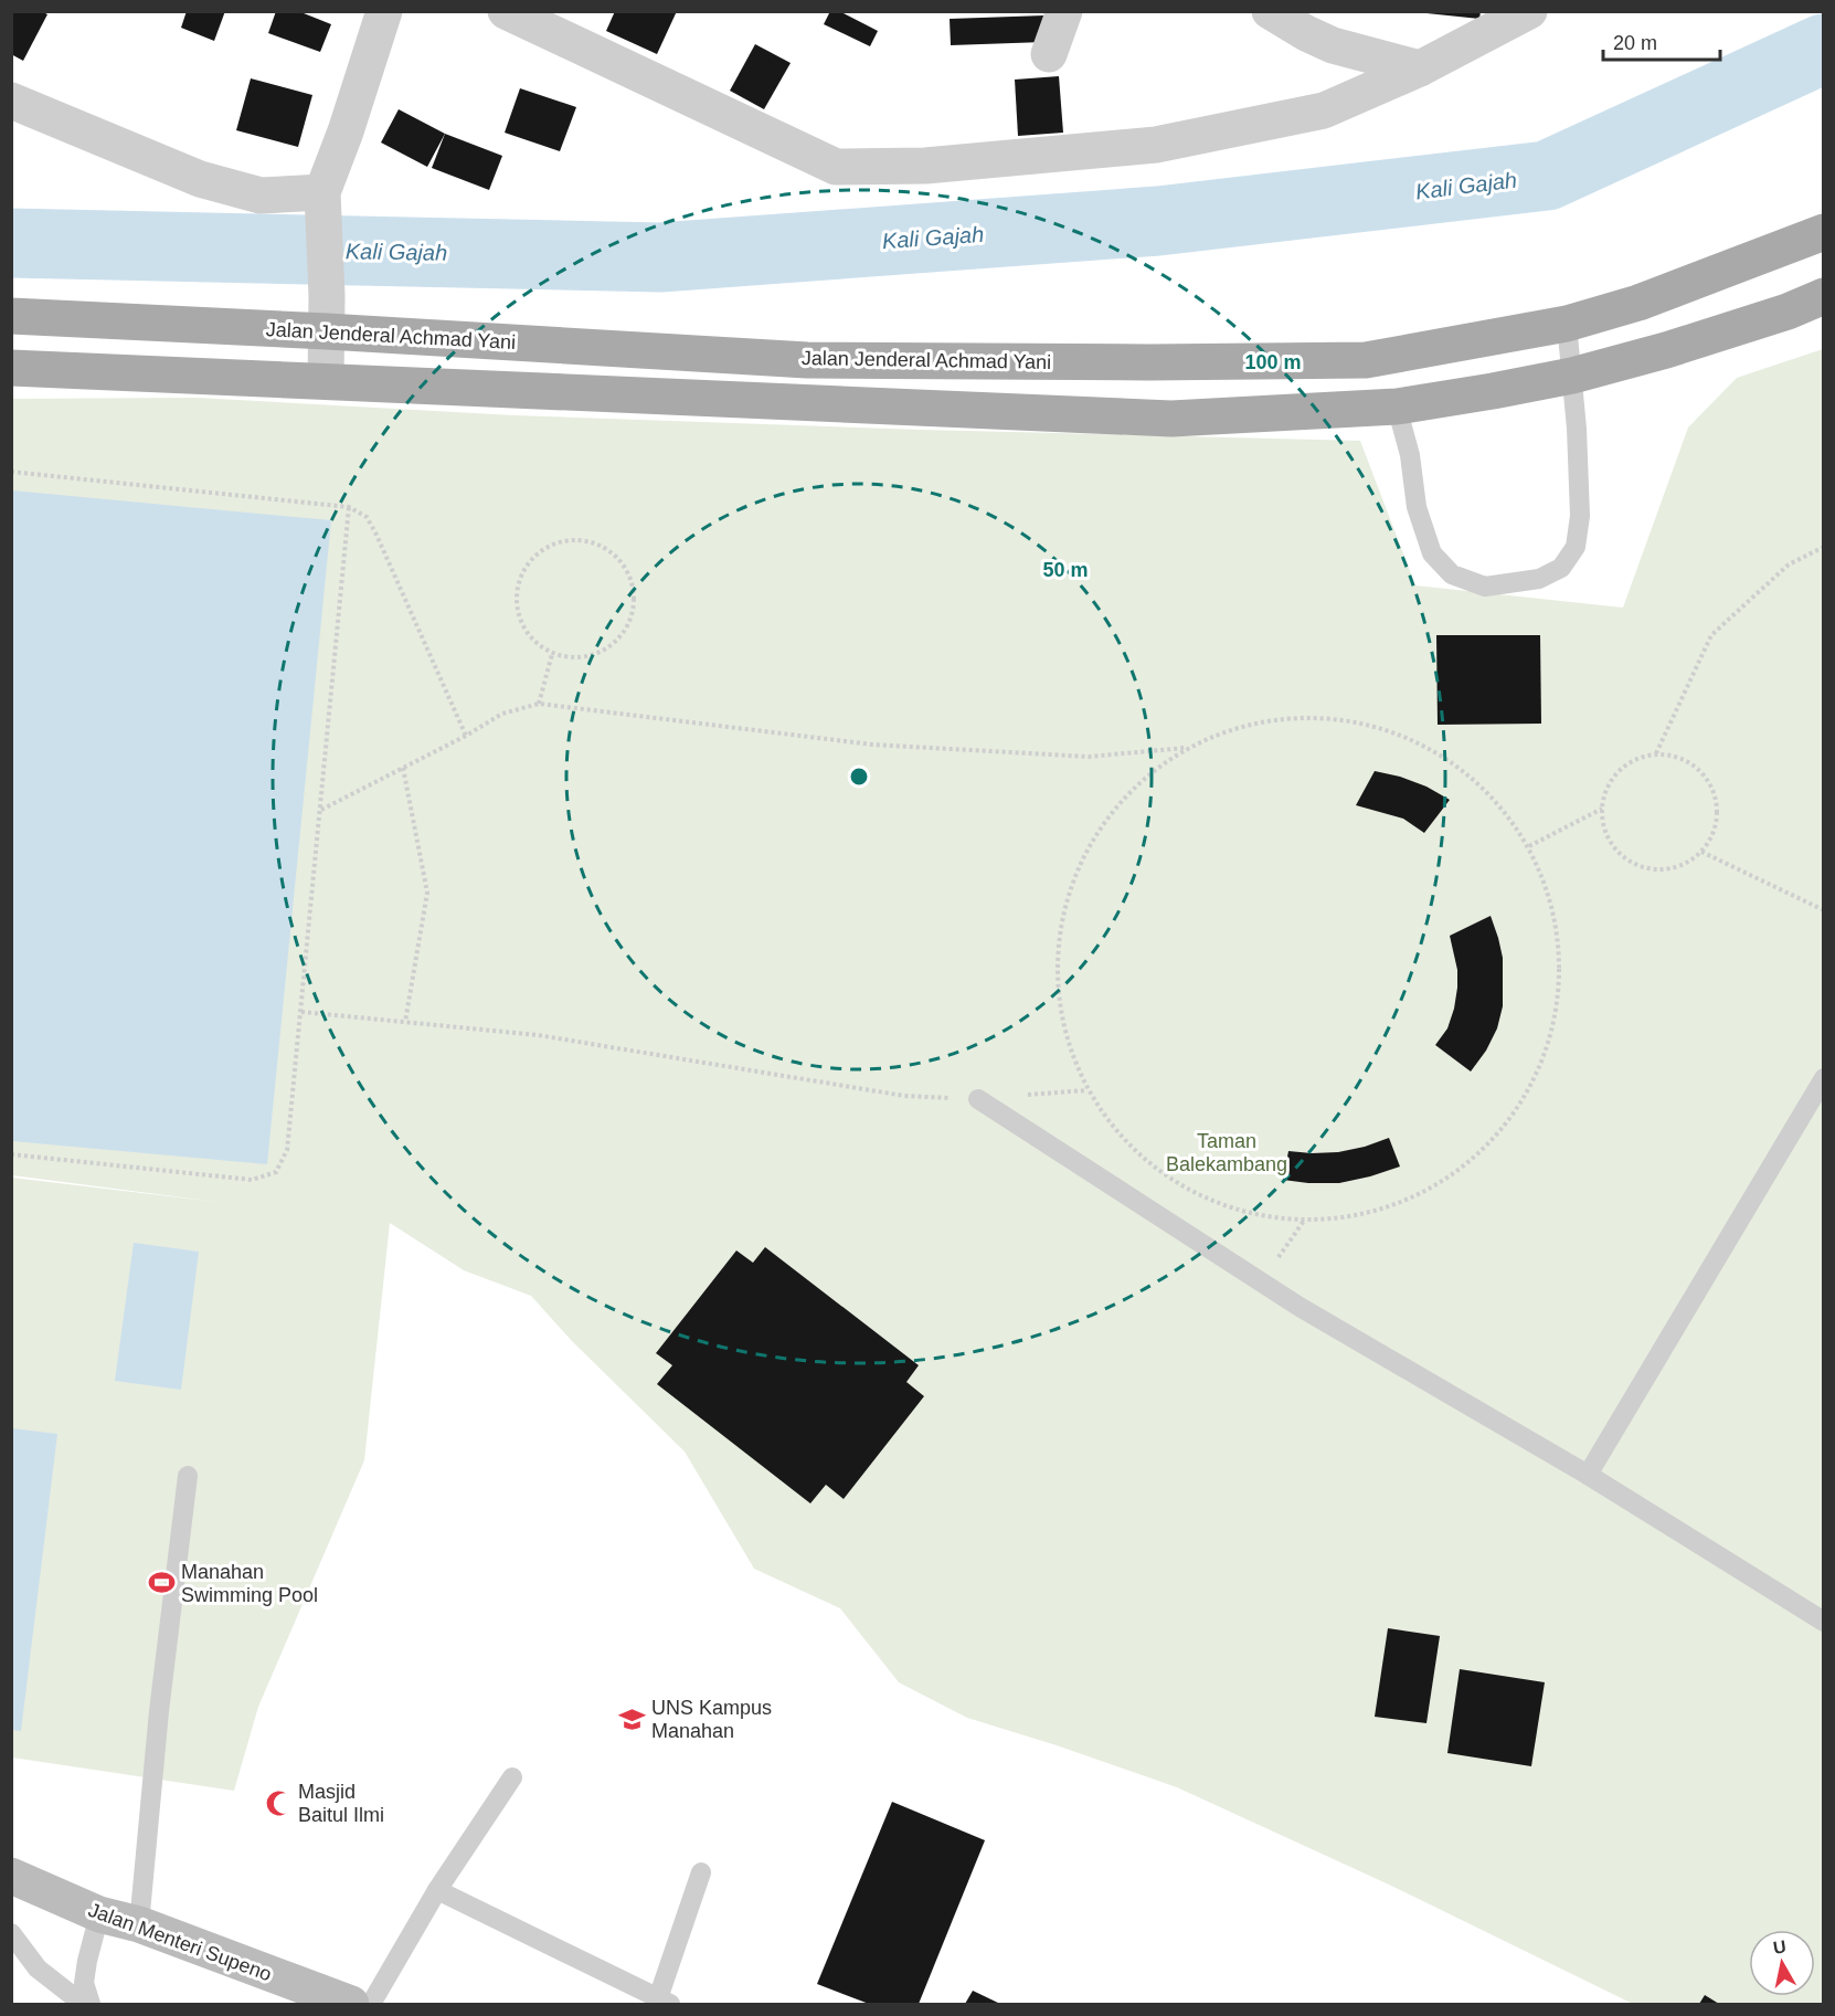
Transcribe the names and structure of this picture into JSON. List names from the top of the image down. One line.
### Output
{"streets":{"main road":["Jalan Jenderal Achmad Yani","Jalan Menteri Supeno"]},"water":["Kali Gajah"],"parks":["Taman Balekambang"],"places":{"sports":["Manahan Swimming Pool"],"school or university":["UNS Kampus Manahan"],"mosque":["Masjid Baitul Ilmi"]},"scale_bar":"20 m","north":"top","rings":["100 m","50 m"]}
